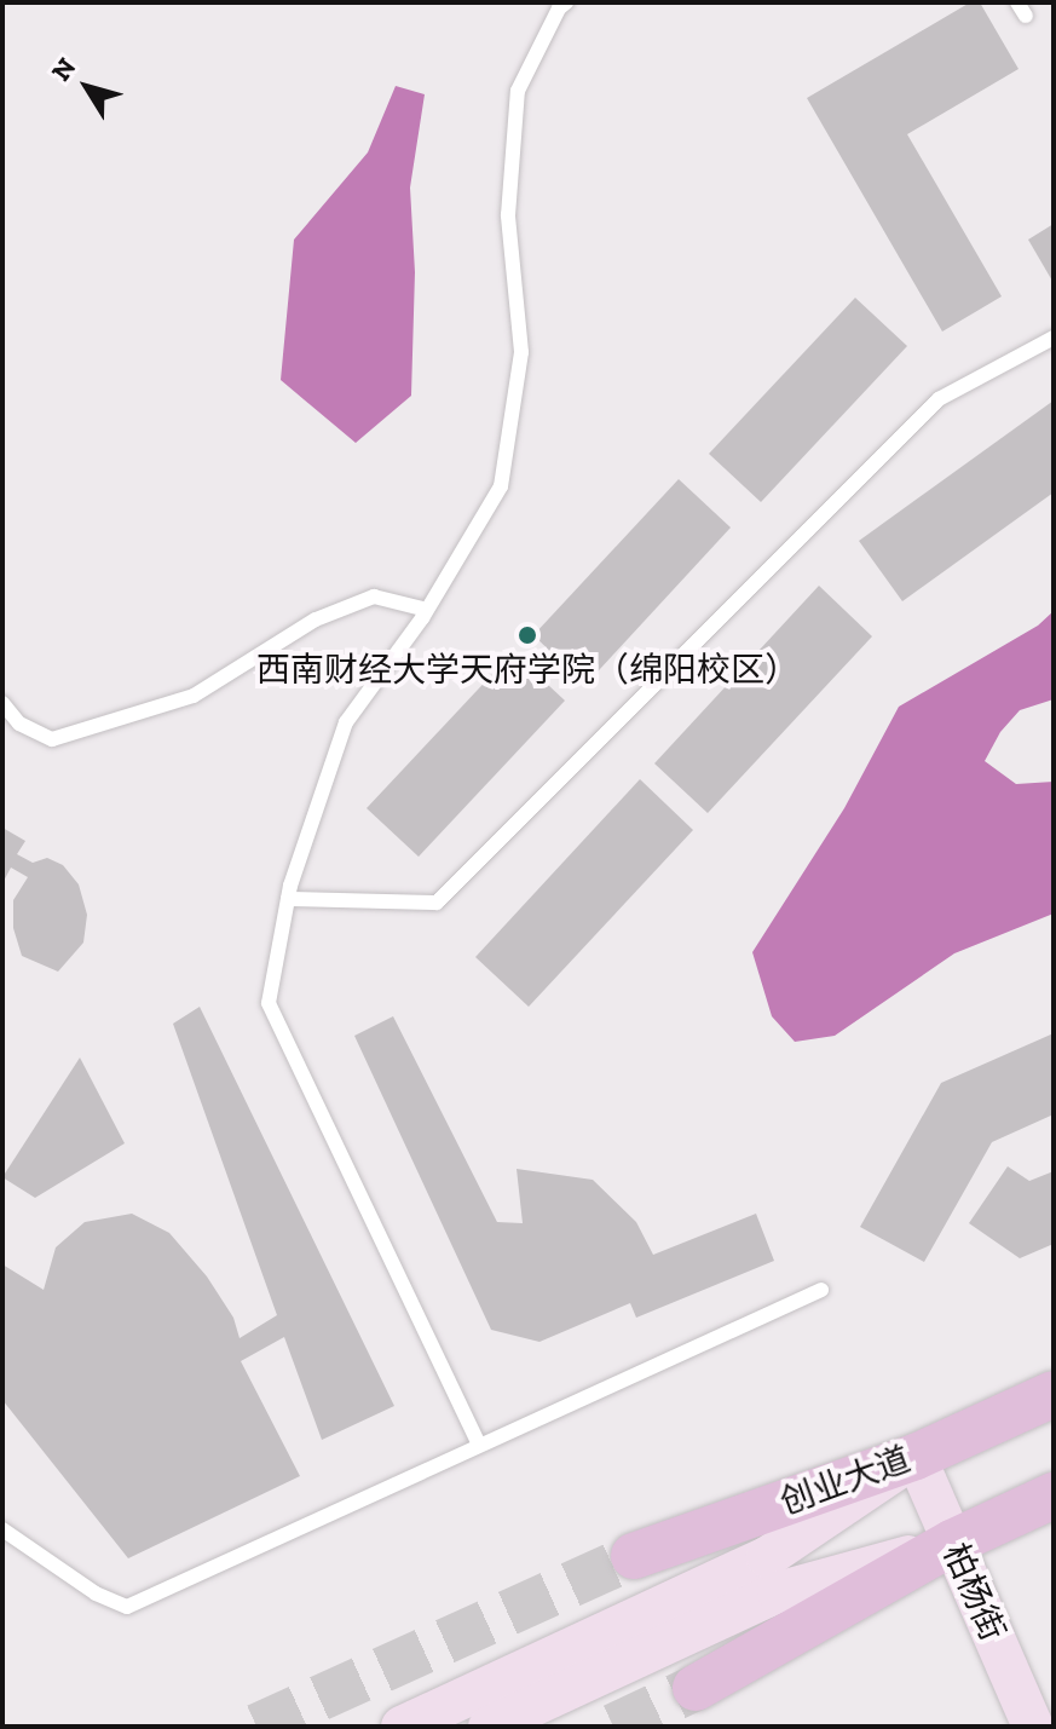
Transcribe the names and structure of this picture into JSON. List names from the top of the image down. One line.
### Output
{"streets":{"main road":["创业大道"],"street":["柏杨街"]},"crossings":[["创业大道","柏杨街"]],"places":["西南财经大学天府学院（绵阳校区）"],"north":"top left"}
